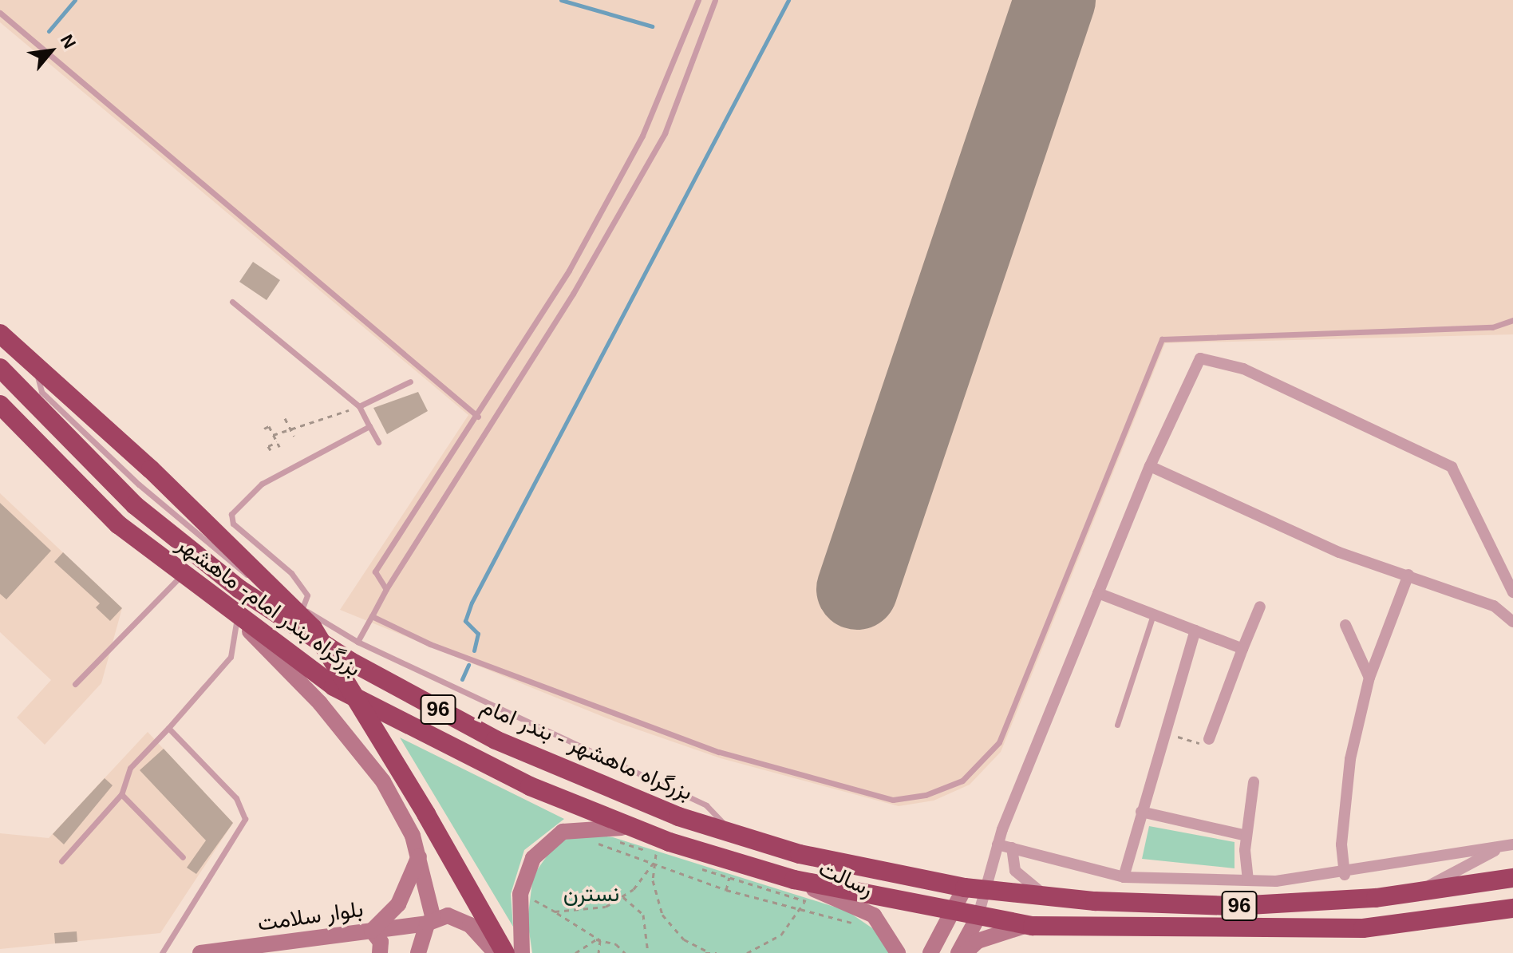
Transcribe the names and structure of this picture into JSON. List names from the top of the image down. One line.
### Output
{"streets":{"highway":["بزرگراه بندر امام- ماهشهر","96","بزرگراه ماهشهر - بندر امام"],"main road":["رسالت","بلوار سلامت"]},"crossings":[["بزرگراه بندر امام- ماهشهر","96"],["بزرگراه بندر امام- ماهشهر","رسالت"],["96","بزرگراه ماهشهر - بندر امام"]],"parks":["نسترن"],"north":"top right"}
